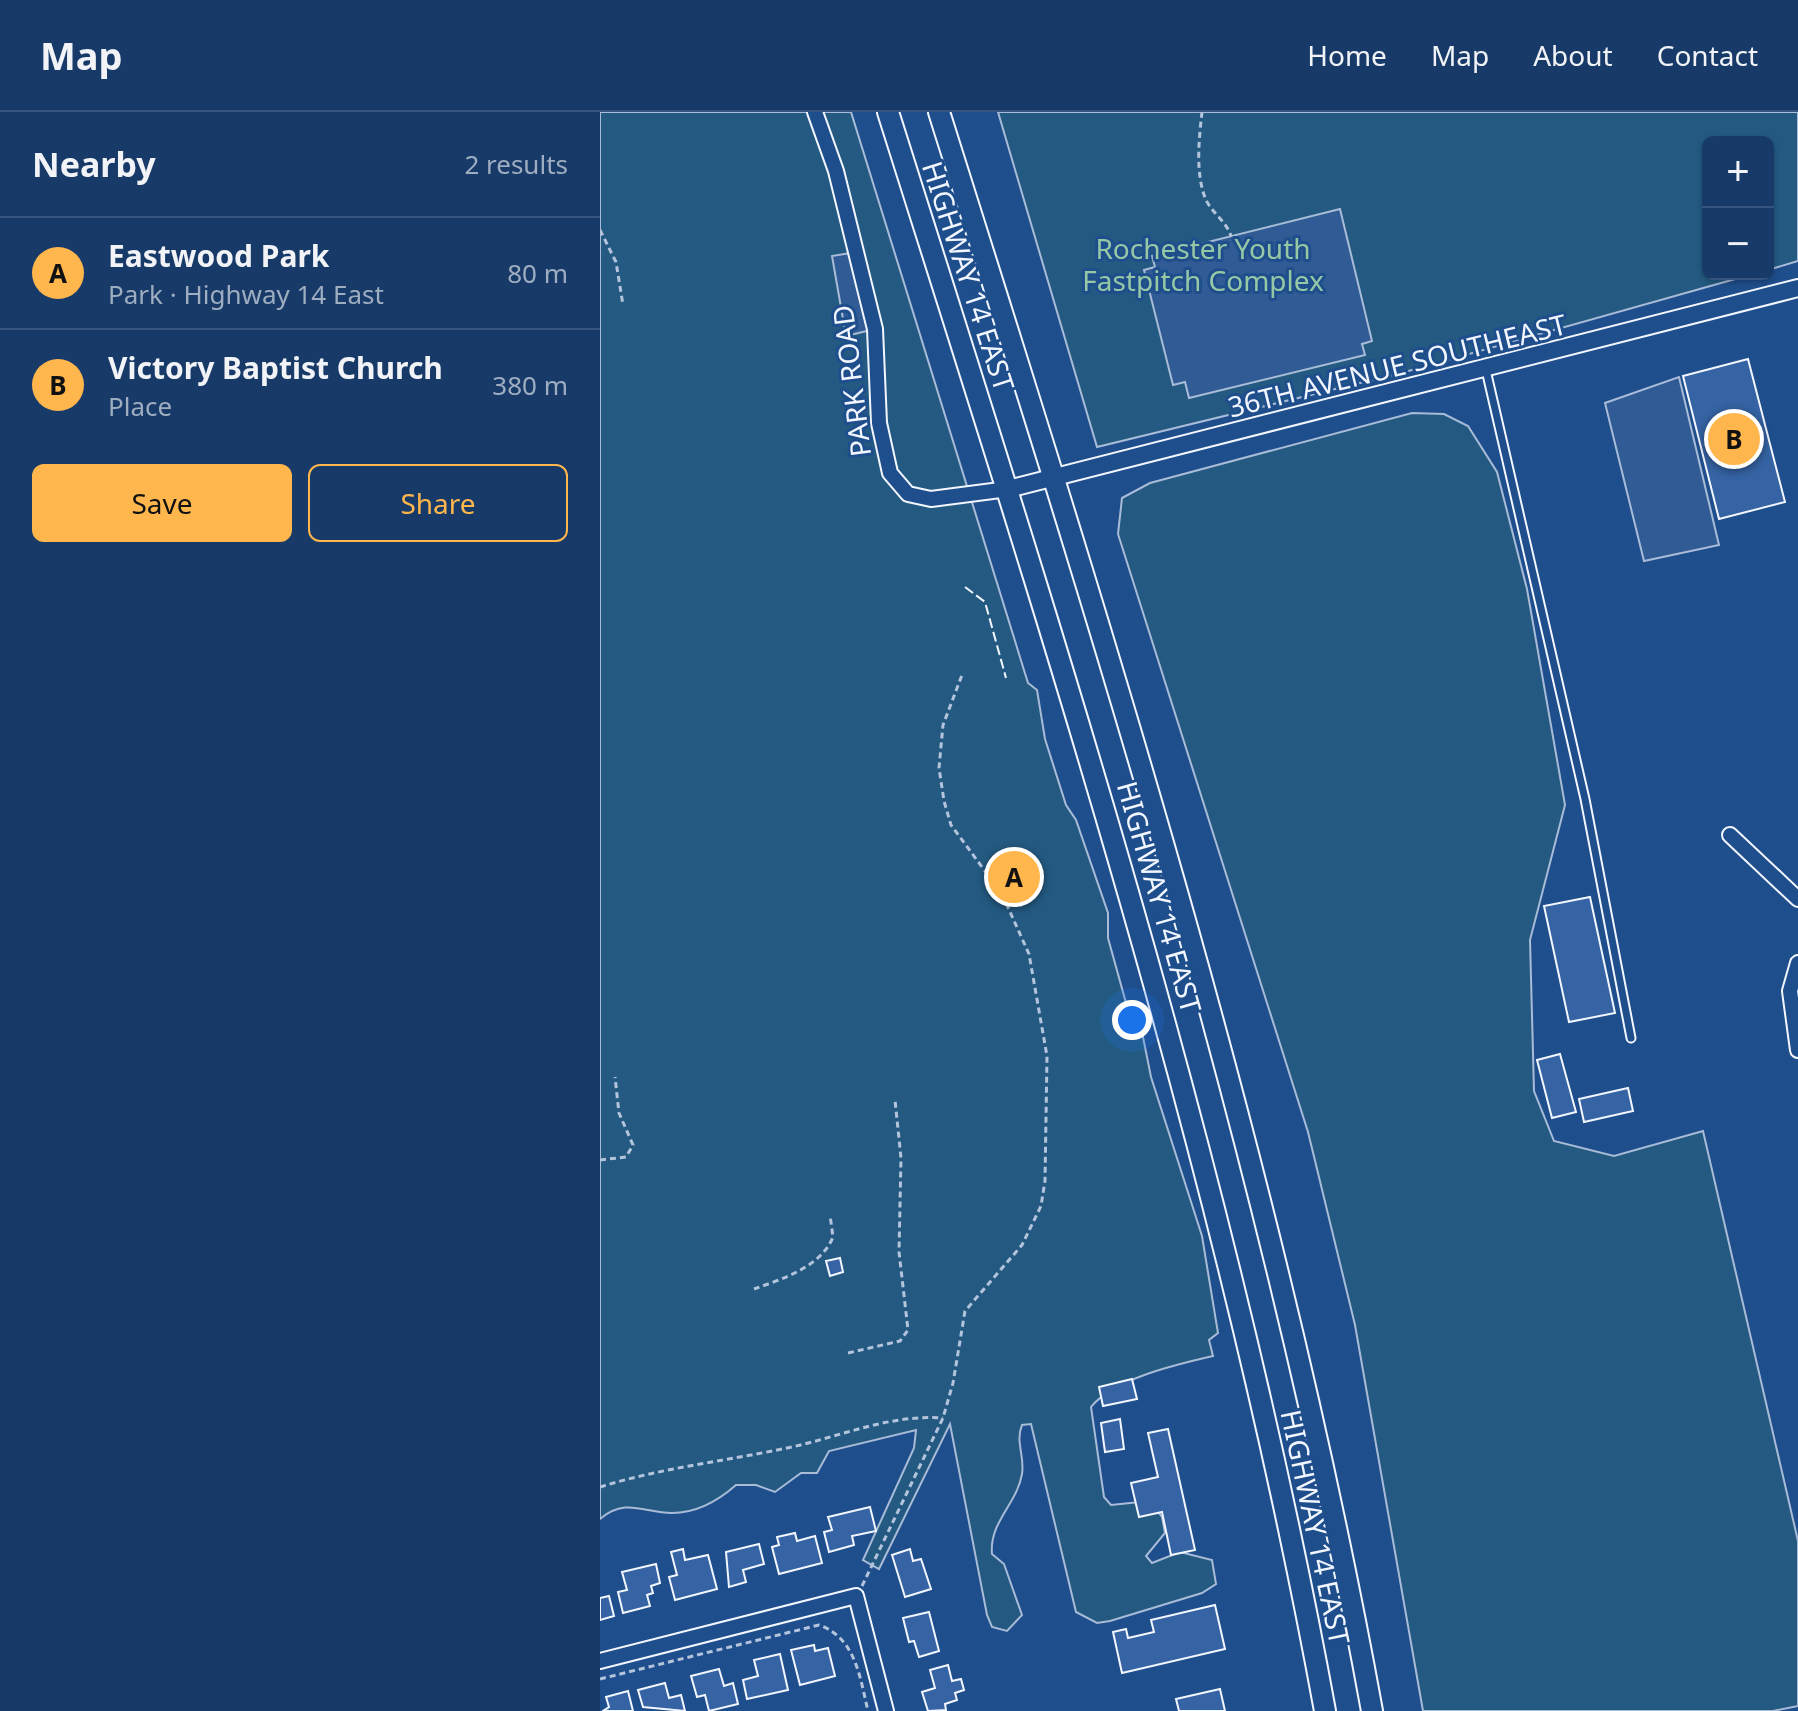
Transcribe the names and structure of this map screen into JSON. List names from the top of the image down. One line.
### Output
{"streets":{"main road":["HIGHWAY 14 EAST"],"street":["36TH AVENUE SOUTHEAST","PARK ROAD"]},"crossings":[["HIGHWAY 14 EAST","36TH AVENUE SOUTHEAST"],["HIGHWAY 14 EAST","PARK ROAD"],["36TH AVENUE SOUTHEAST","PARK ROAD"]],"parks":["Rochester Youth Fastpitch Complex"],"page":{"header":"Map","nav":["Home","Map","About","Contact"],"heading":["Nearby","2 results"],"map_buttons":["+","−"],"list":[{"mark":"A","name":"Eastwood Park","note":"Park · Highway 14 East","value":"80 m"},{"mark":"B","name":"Victory Baptist Church","note":"Place","value":"380 m"}],"pins":["B","A"],"buttons":["Save","Share"]}}
